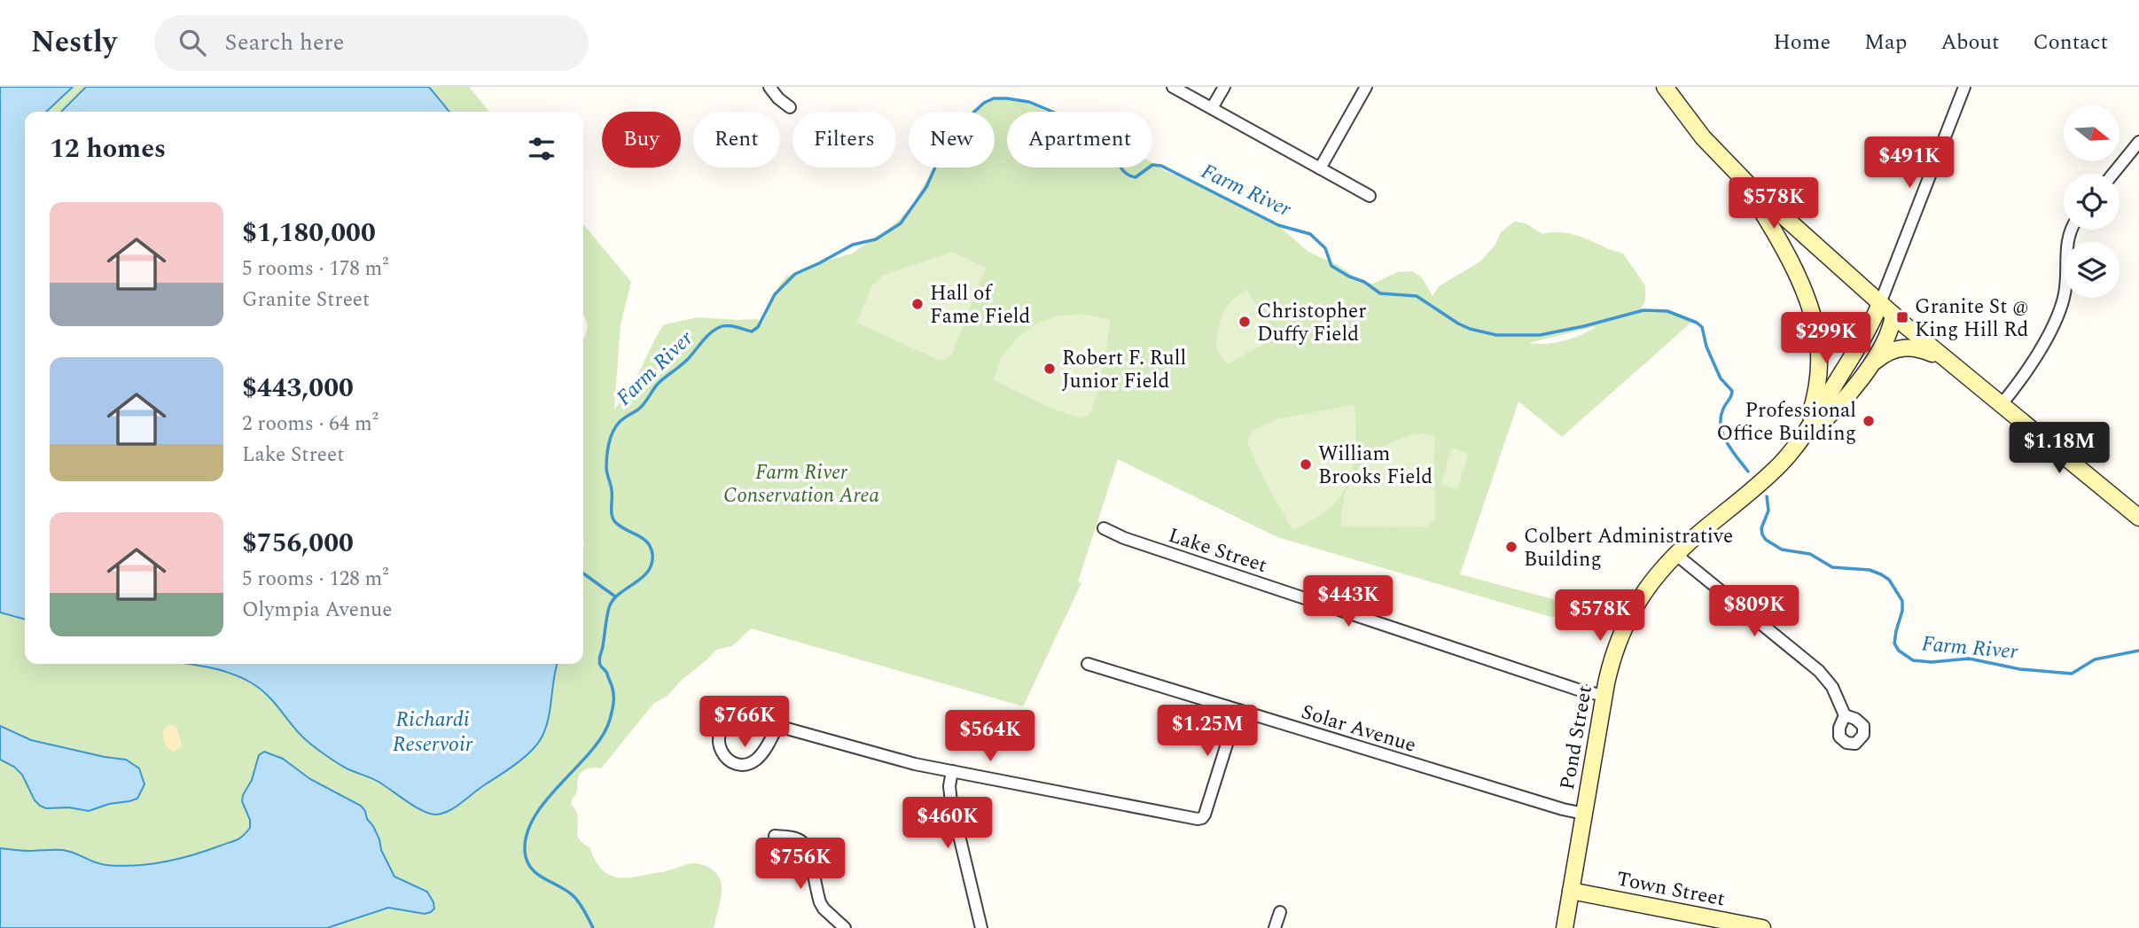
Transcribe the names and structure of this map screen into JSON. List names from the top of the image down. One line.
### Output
{"streets":{"main road":["Pond Street","Town Street"],"street":["Lake Street","Solar Avenue"]},"crossings":[["Lake Street","Pond Street"],["Solar Avenue","Pond Street"],["Pond Street","Town Street"]],"water":["Farm River","Richardi Reservoir"],"parks":["Farm River Conservation Area"],"places":{"other":["Hall of Fame Field","Christopher Duffy Field","Robert F. Rull Junior Field","Professional Office Building","William Brooks Field","Colbert Administrative Building"],"transit":["Granite St @ King Hill Rd"]},"north":"right","page":{"header":"Nestly","search":"Search here","nav":["Home","Map","About","Contact"],"chip":["Buy","Rent","Filters","New","Apartment"],"heading":"12 homes","price":["$491K","$578K","$299K","$1.18M","$443K","$809K","$578K","$766K","$1.25M","$564K","$460K","$756K"],"list":[{"name":"$1,180,000","note":"5 rooms · 178 m² · Granite Street"},{"name":"$443,000","note":"2 rooms · 64 m² · Lake Street"},{"name":"$756,000","note":"5 rooms · 128 m² · Olympia Avenue"}]}}
